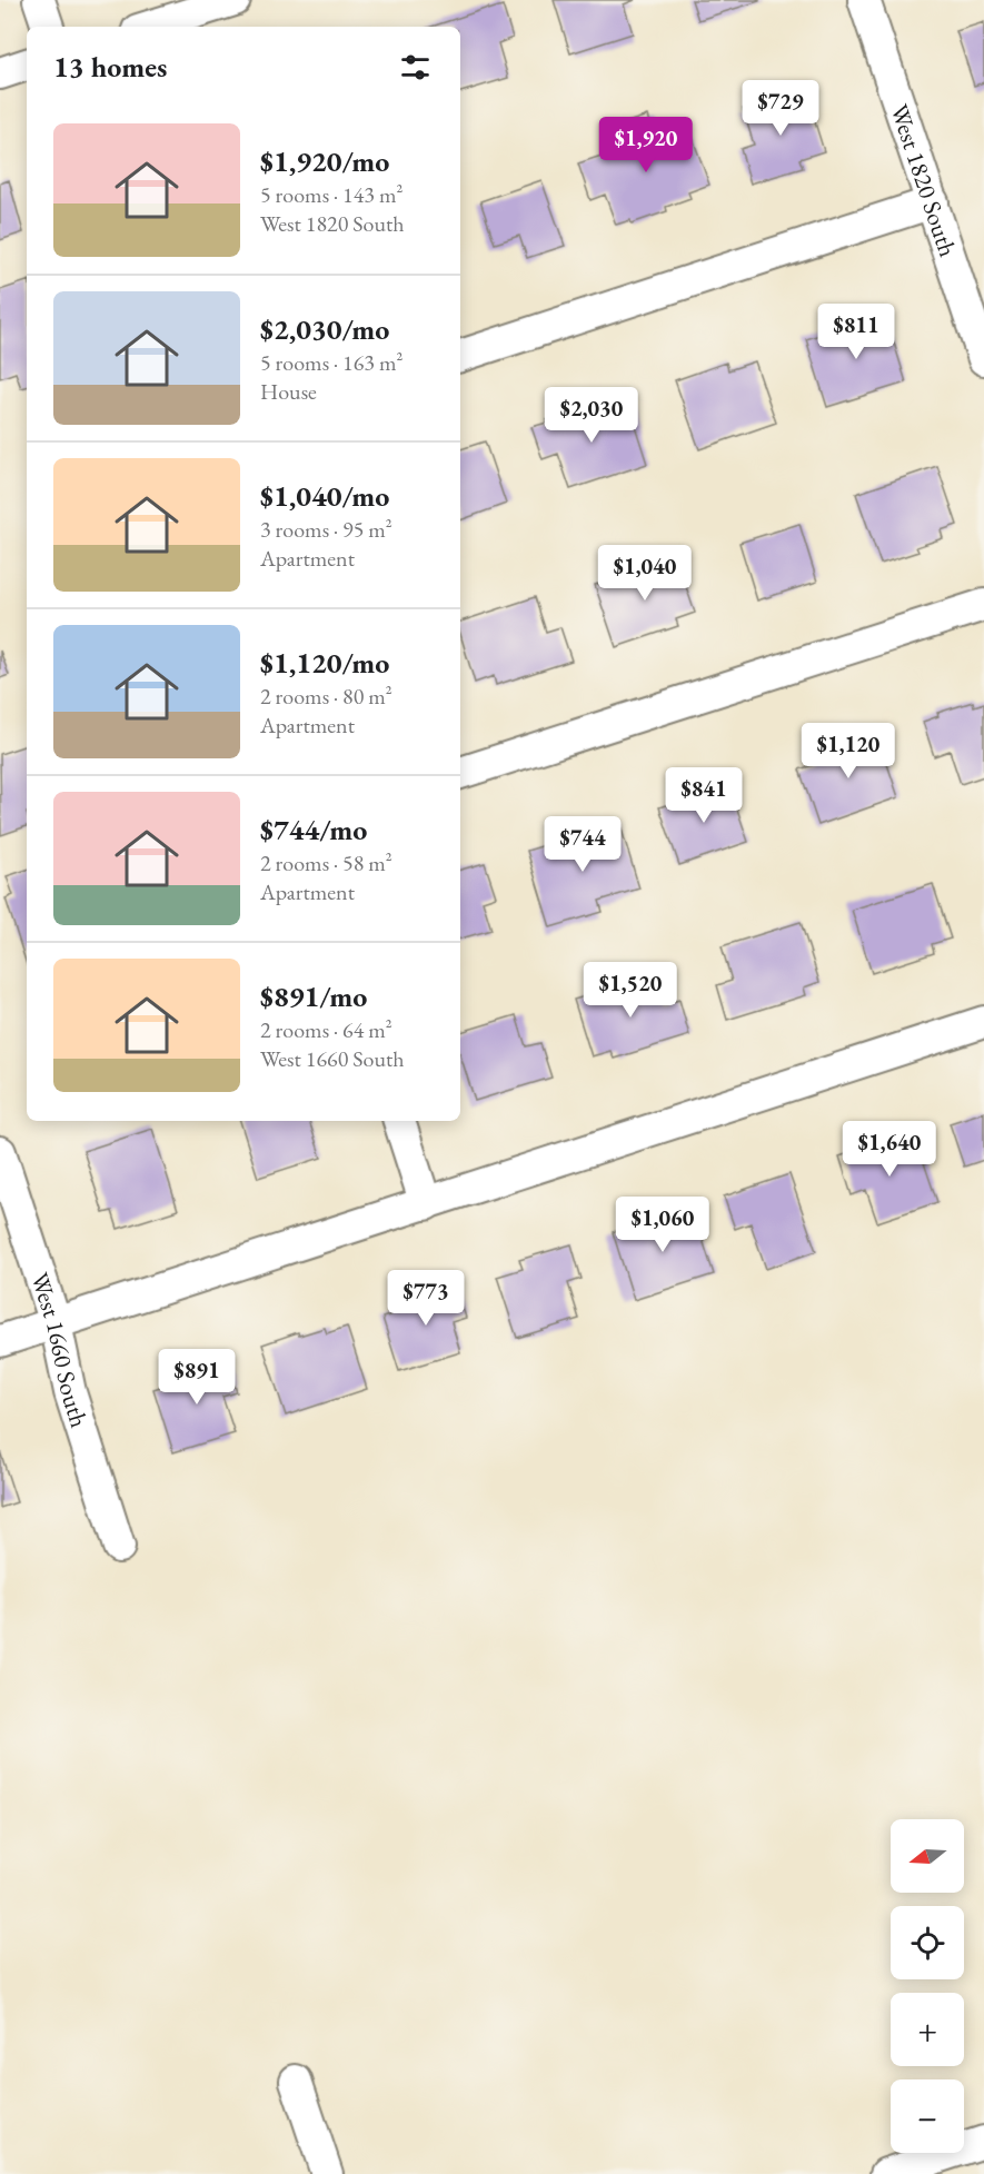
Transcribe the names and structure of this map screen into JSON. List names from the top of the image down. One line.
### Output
{"streets":{"street":["West 1820 South","West 1660 South"]},"north":"left","page":{"heading":"13 homes","price":["$729","$1,920","$811","$2,030","$1,040","$1,120","$841","$744","$1,520","$1,640","$1,060","$773","$891"],"list":[{"name":"$1,920/mo","note":"5 rooms · 143 m² · West 1820 South"},{"name":"$2,030/mo","note":"5 rooms · 163 m² · House"},{"name":"$1,040/mo","note":"3 rooms · 95 m² · Apartment"},{"name":"$1,120/mo","note":"2 rooms · 80 m² · Apartment"},{"name":"$744/mo","note":"2 rooms · 58 m² · Apartment"},{"name":"$891/mo","note":"2 rooms · 64 m² · West 1660 South"}],"map_buttons":["+","−"]}}
